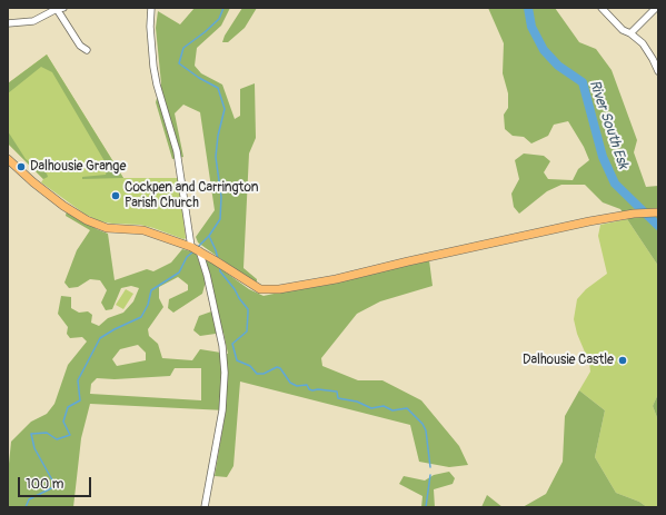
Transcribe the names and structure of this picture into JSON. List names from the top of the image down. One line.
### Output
{"water":["River South Esk"],"places":["Dalhousie Grange","Cockpen and Carrington Parish Church","Dalhousie Castle"],"scale_bar":"100 m"}
